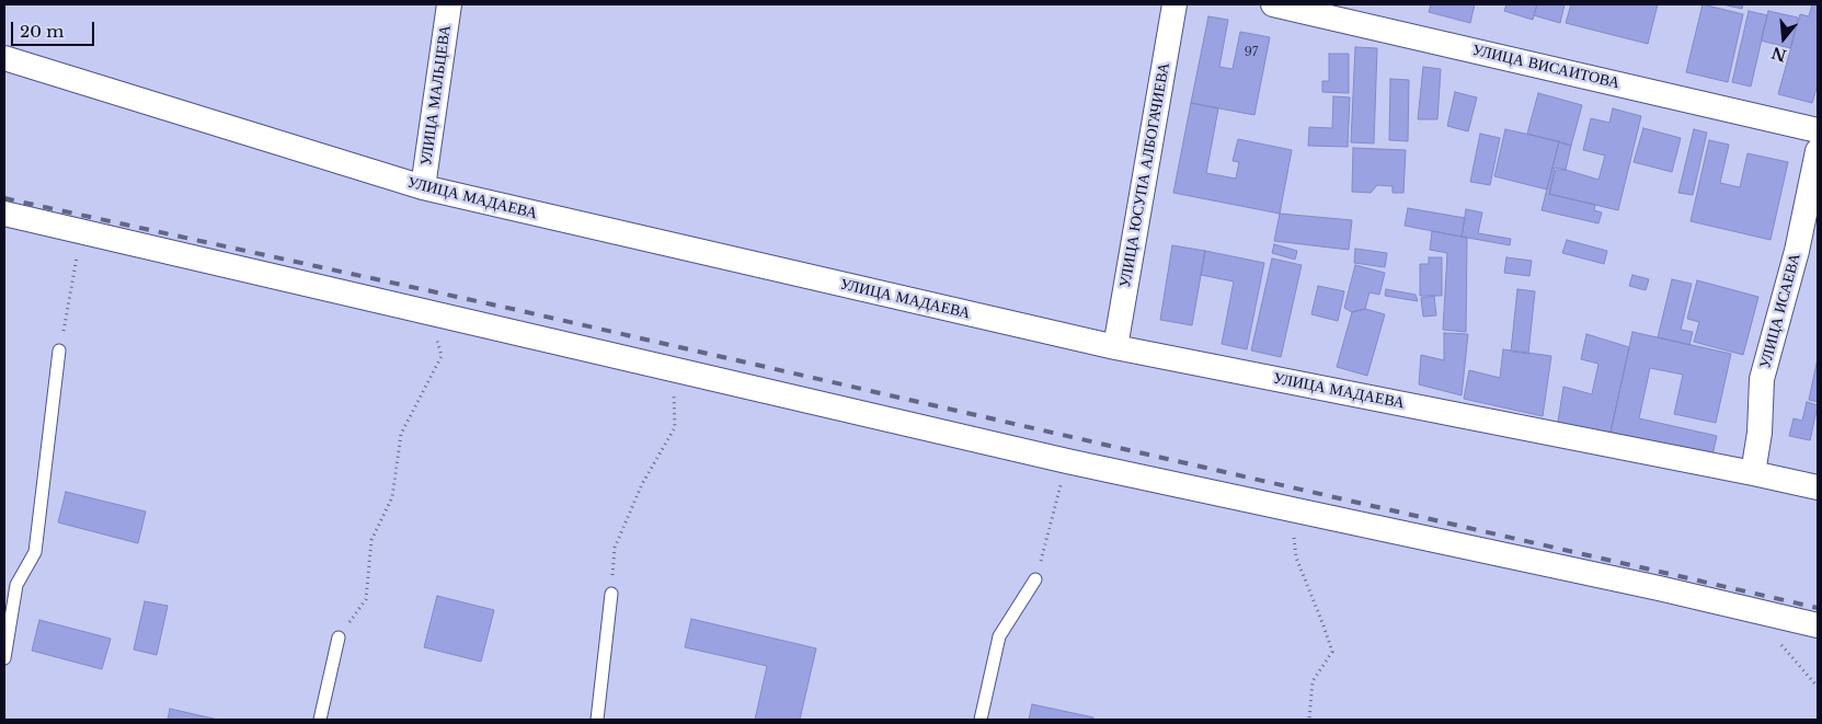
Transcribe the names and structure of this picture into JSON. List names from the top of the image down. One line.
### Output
{"streets":{"street":["УЛИЦА ВИСАИТОВА","УЛИЦА МАЛЬЦЕВА","УЛИЦА ЮСУПА АЛБОГАЧИЕВА","УЛИЦА МАДАЕВА","УЛИЦА ИСАЕВА"]},"crossings":[["УЛИЦА МАЛЬЦЕВА","УЛИЦА МАДАЕВА"],["УЛИЦА ЮСУПА АЛБОГАЧИЕВА","УЛИЦА МАДАЕВА"],["УЛИЦА МАДАЕВА","УЛИЦА ИСАЕВА"]],"house_numbers":["97"],"scale_bar":"20 m","north":"bottom"}
